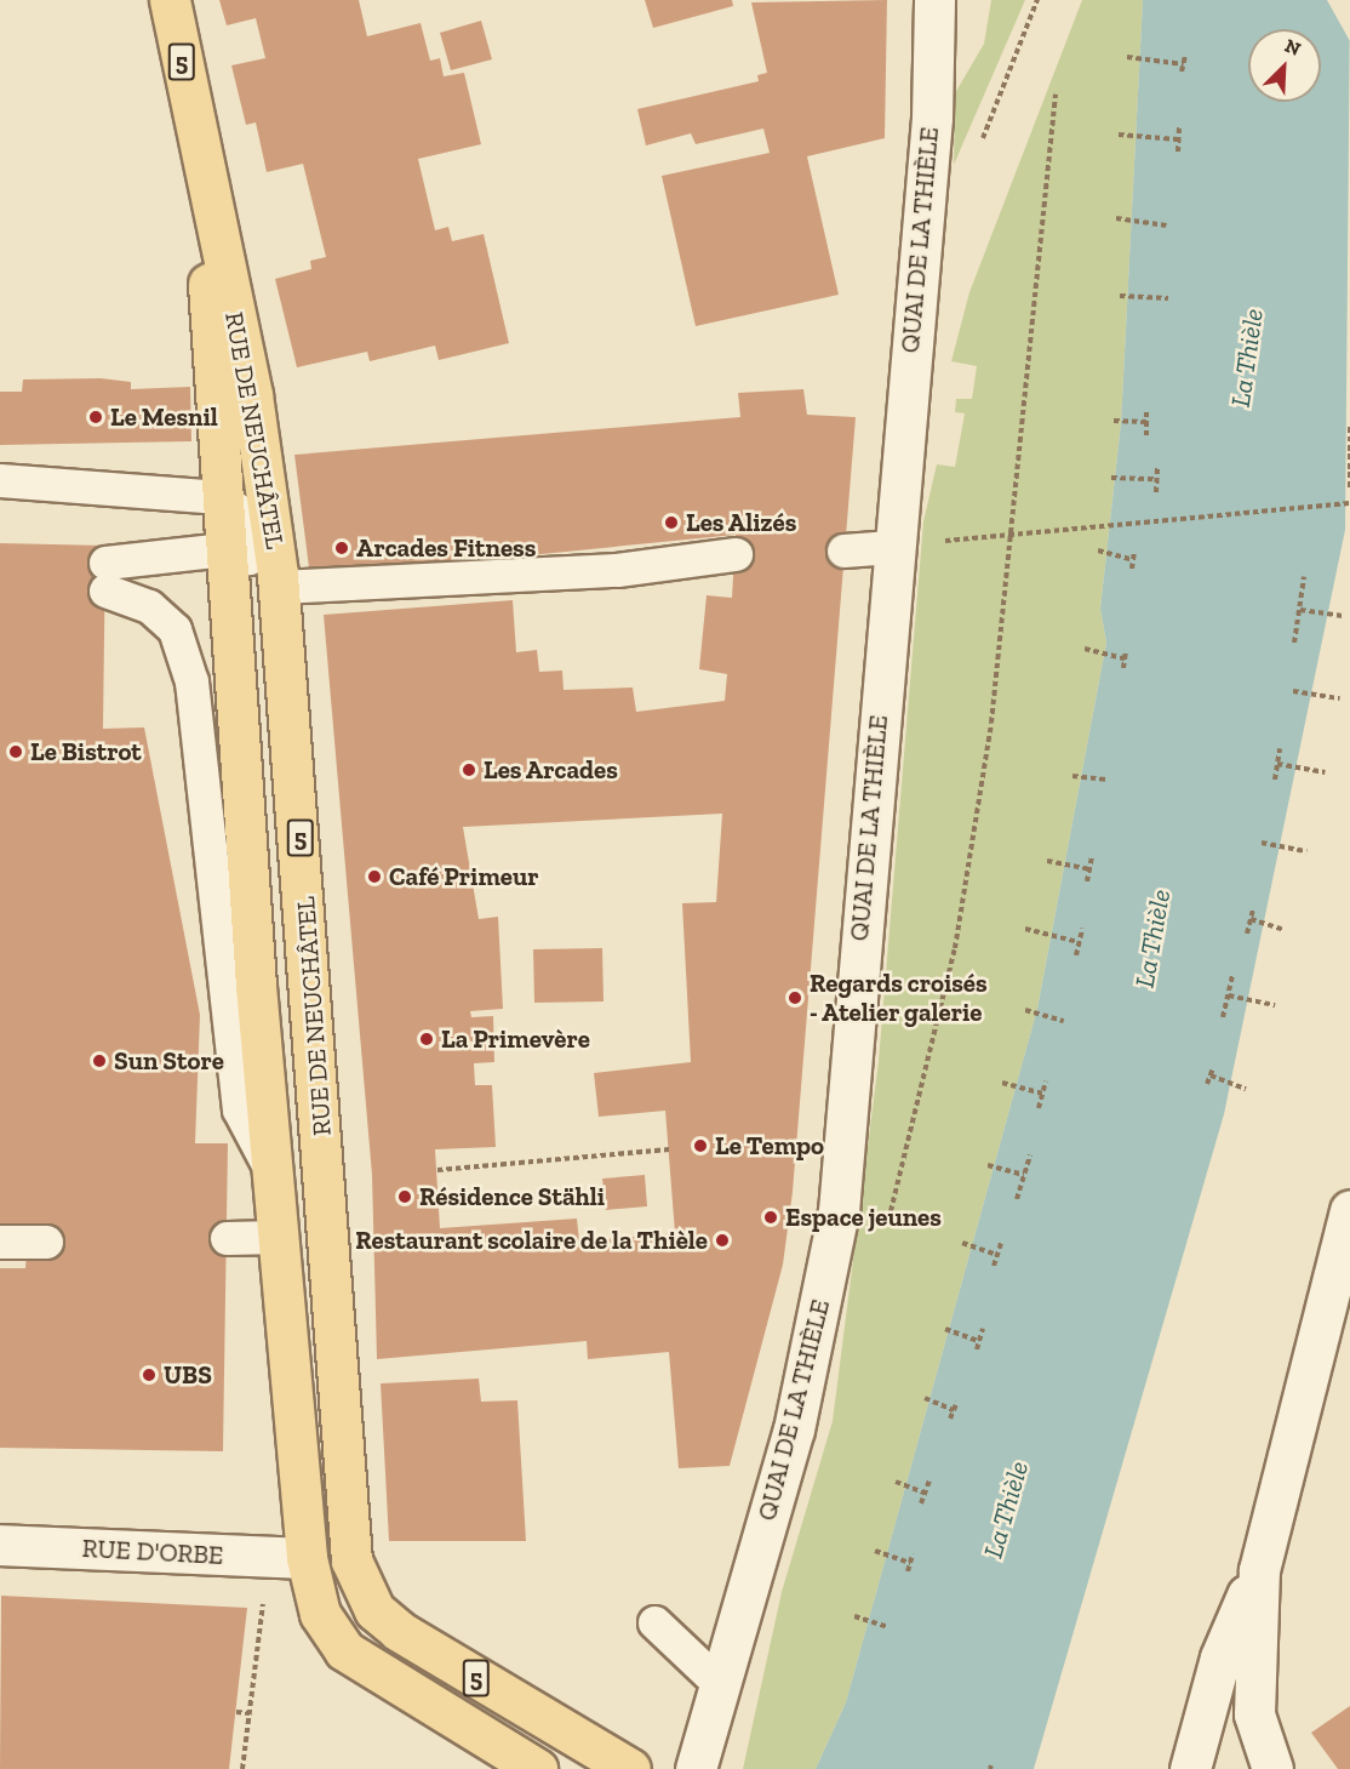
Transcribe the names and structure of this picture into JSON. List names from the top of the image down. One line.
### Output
{"streets":{"main road":["5","RUE DE NEUCHÂTEL"],"street":["QUAI DE LA THIÈLE","RUE D'ORBE"]},"crossings":[["RUE DE NEUCHÂTEL","RUE D'ORBE"]],"water":["La Thièle"],"places":["Le Mesnil","Les Alizés","Arcades Fitness","Le Bistrot","Les Arcades","Café Primeur","Regards croisés - Atelier galerie","La Primevère","Sun Store","Le Tempo","Résidence Stähli","Espace jeunes","Restaurant scolaire de la Thièle","UBS"],"north":"top right"}
